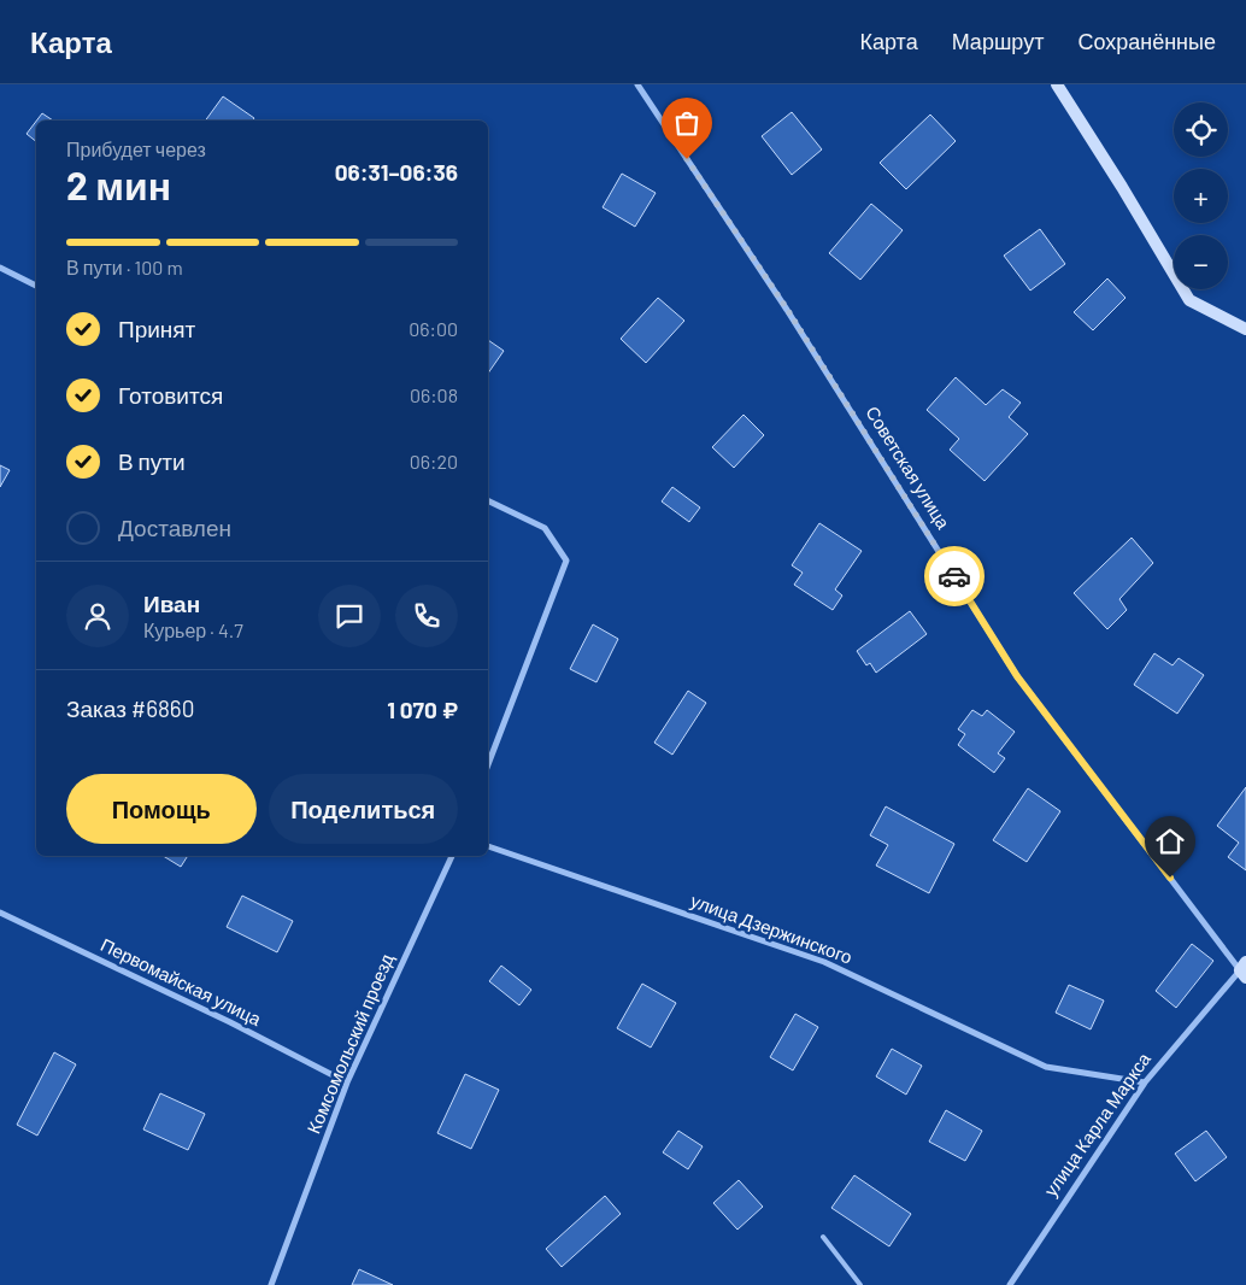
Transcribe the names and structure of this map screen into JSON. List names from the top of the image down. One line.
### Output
{"streets":{"street":["Советская улица","улица Дзержинского","Первомайская улица","Комсомольский проезд","улица Карла Маркса"]},"crossings":[["Советская улица","улица Карла Маркса"],["улица Дзержинского","улица Карла Маркса"],["Первомайская улица","Комсомольский проезд"]],"page":{"header":"Карта","nav":["Карта","Маршрут","Сохранённые"],"map_buttons":["+","−"],"heading":["2 мин","Прибудет через","06:31–06:36"],"panel":["Иван","Курьер · 4.7","Заказ #6860","1 070 ₽"],"bar":"В пути · 100 m","list":[["Принят","06:00"],["Готовится","06:08"],["В пути","06:20"],"Доставлен"],"buttons":["Помощь","Поделиться"]}}
